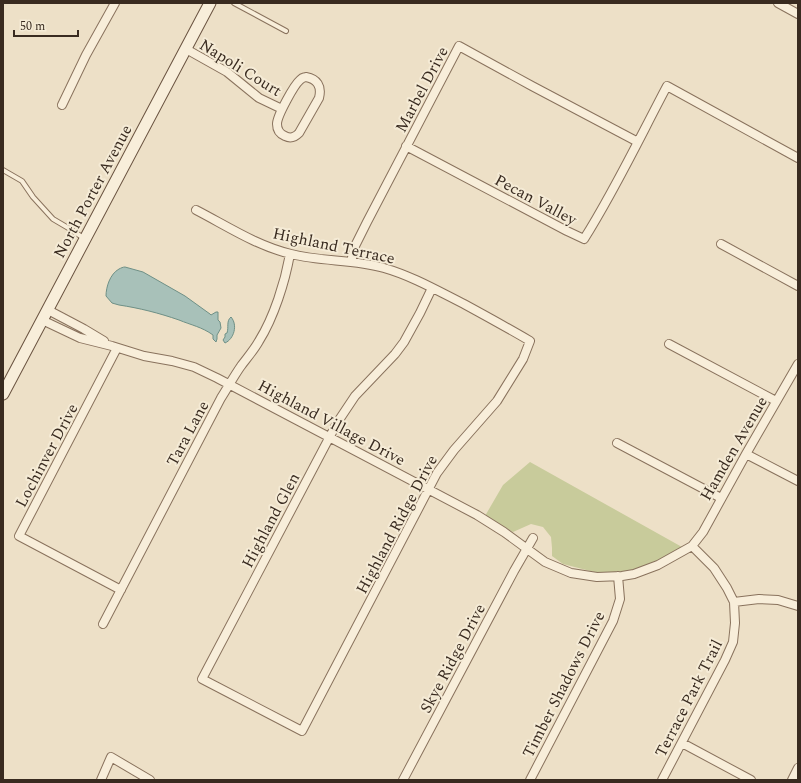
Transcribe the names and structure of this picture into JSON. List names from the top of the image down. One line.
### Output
{"streets":{"main road":["North Porter Avenue"],"street":["Napoli Court","Marbel Drive","Pecan Valley","Highland Terrace","Highland Village Drive","Tara Lane","Hamden Avenue","Lochinver Drive","Highland Glen","Highland Ridge Drive","Skye Ridge Drive","Timber Shadows Drive","Terrace Park Trail"]},"crossings":[["Napoli Court","North Porter Avenue"],["Marbel Drive","Pecan Valley"],["Marbel Drive","Highland Terrace"],["North Porter Avenue","Highland Village Drive"],["Highland Terrace","Tara Lane"],["Highland Terrace","Highland Glen"],["Highland Terrace","Highland Ridge Drive"],["Highland Village Drive","Tara Lane"],["Highland Village Drive","Hamden Avenue"],["Highland Village Drive","Lochinver Drive"],["Highland Village Drive","Highland Glen"],["Highland Village Drive","Highland Ridge Drive"],["Highland Village Drive","Skye Ridge Drive"],["Highland Village Drive","Timber Shadows Drive"],["Highland Village Drive","Terrace Park Trail"],["Tara Lane","Lochinver Drive"],["Hamden Avenue","Terrace Park Trail"],["Highland Glen","Highland Ridge Drive"]],"scale_bar":"50 m"}
